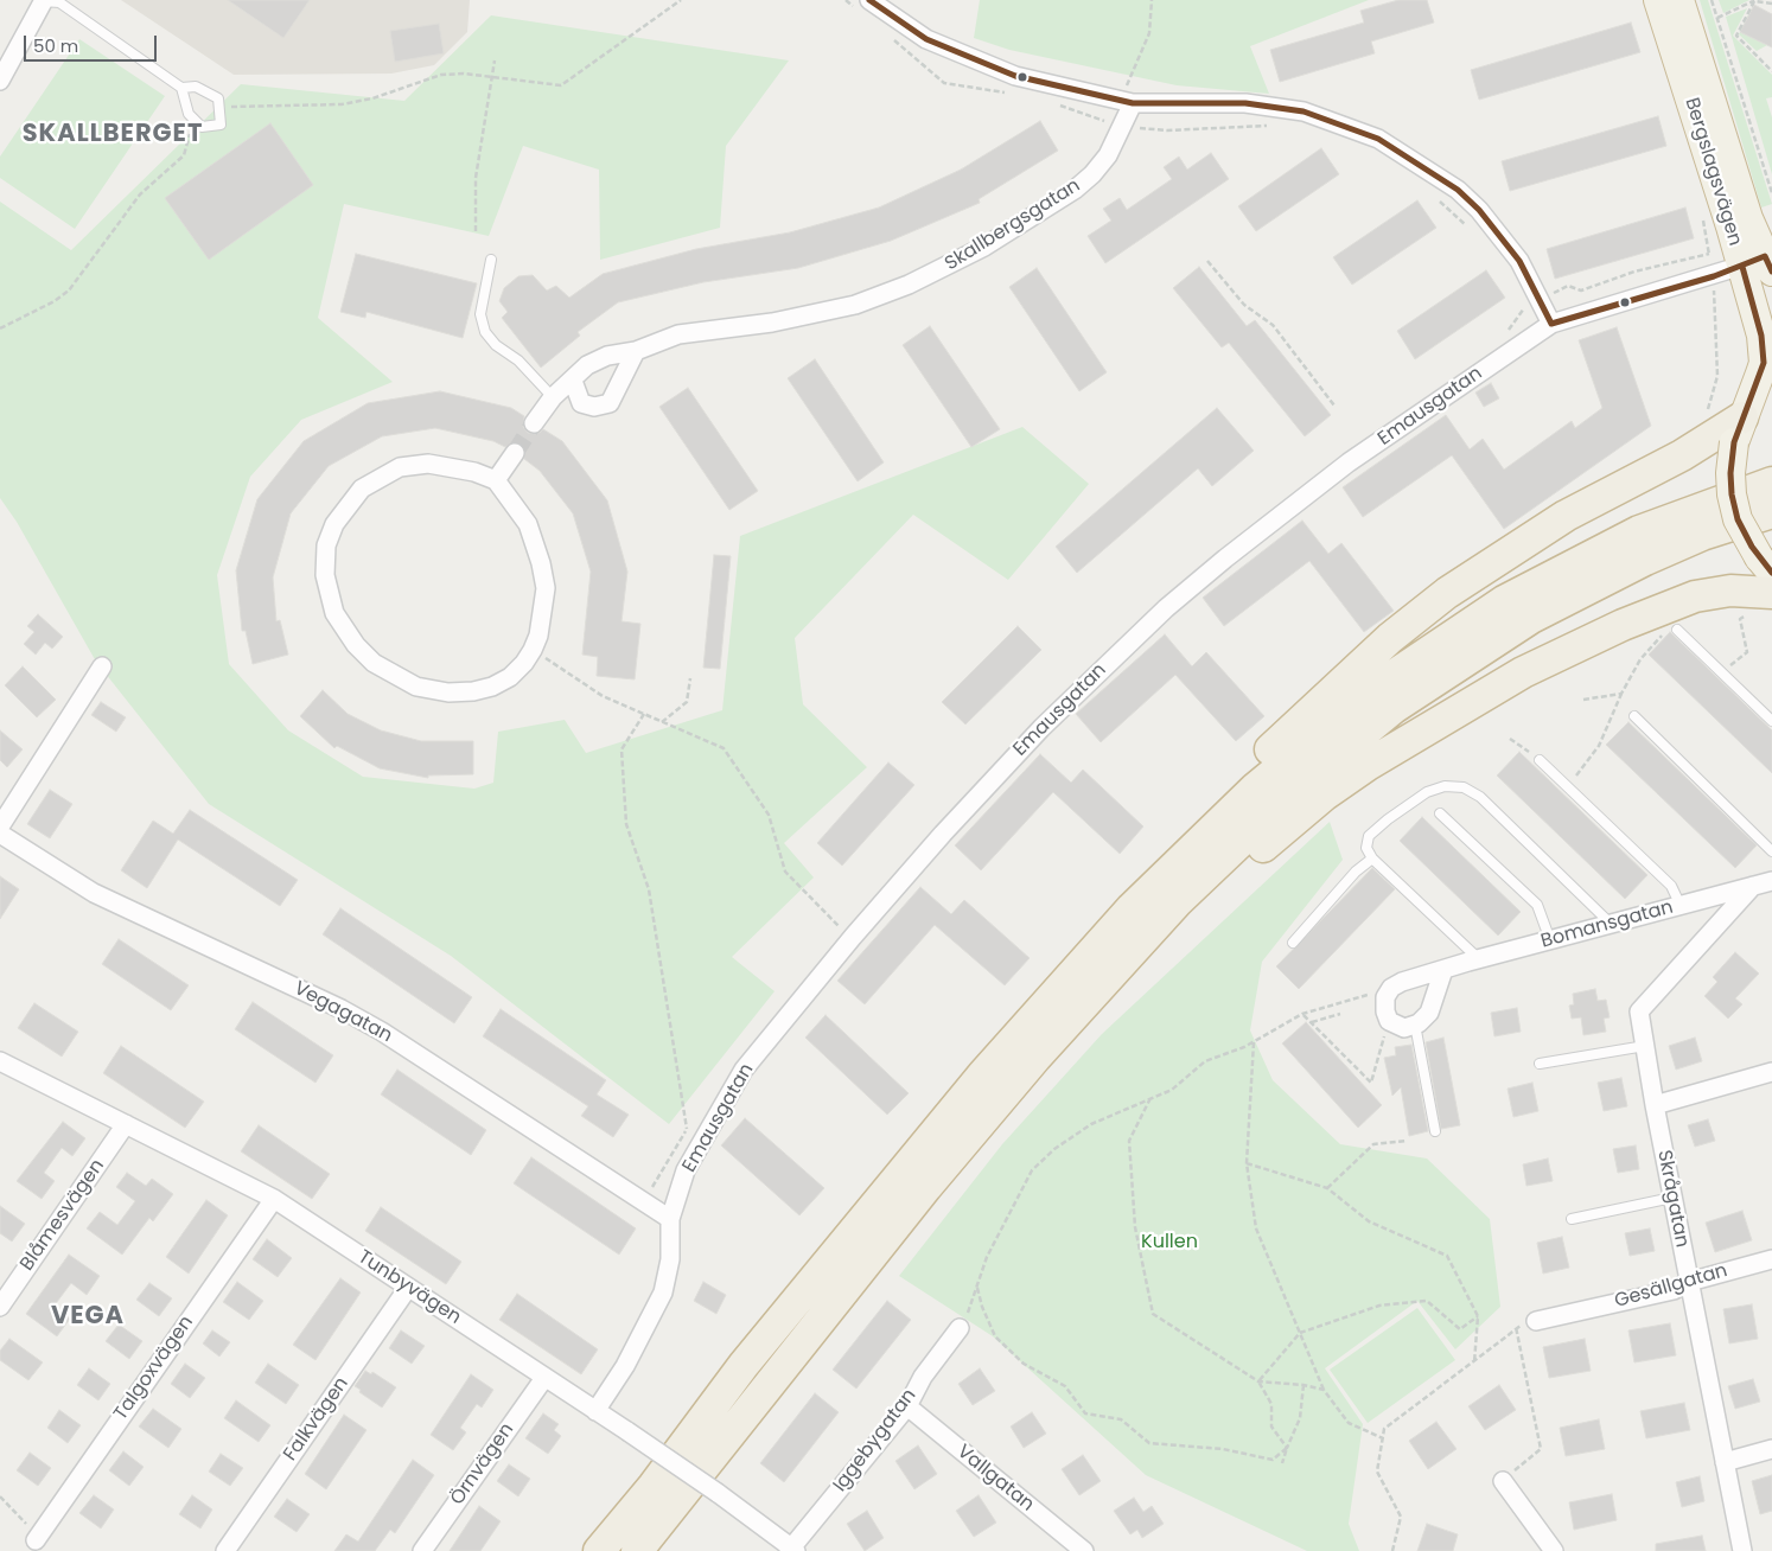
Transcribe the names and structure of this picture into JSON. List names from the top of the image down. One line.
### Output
{"streets":{"highway":["Bergslagsvägen"],"street":["Skallbergsgatan","Emausgatan","Bomansgatan","Vegagatan","Skrågatan","Blåmesvägen","Gesällgatan","Tunbyvägen","Talgoxvägen","Falkvägen","Iggebygatan","Örnvägen","Vallgatan"]},"crossings":[["Bergslagsvägen","Emausgatan"],["Emausgatan","Vegagatan"],["Emausgatan","Tunbyvägen"],["Bomansgatan","Skrågatan"],["Skrågatan","Gesällgatan"],["Blåmesvägen","Tunbyvägen"],["Tunbyvägen","Talgoxvägen"],["Tunbyvägen","Falkvägen"],["Tunbyvägen","Iggebygatan"],["Tunbyvägen","Örnvägen"],["Iggebygatan","Vallgatan"]],"districts":["SKALLBERGET","VEGA"],"parks":["Kullen"],"scale_bar":"50 m"}
